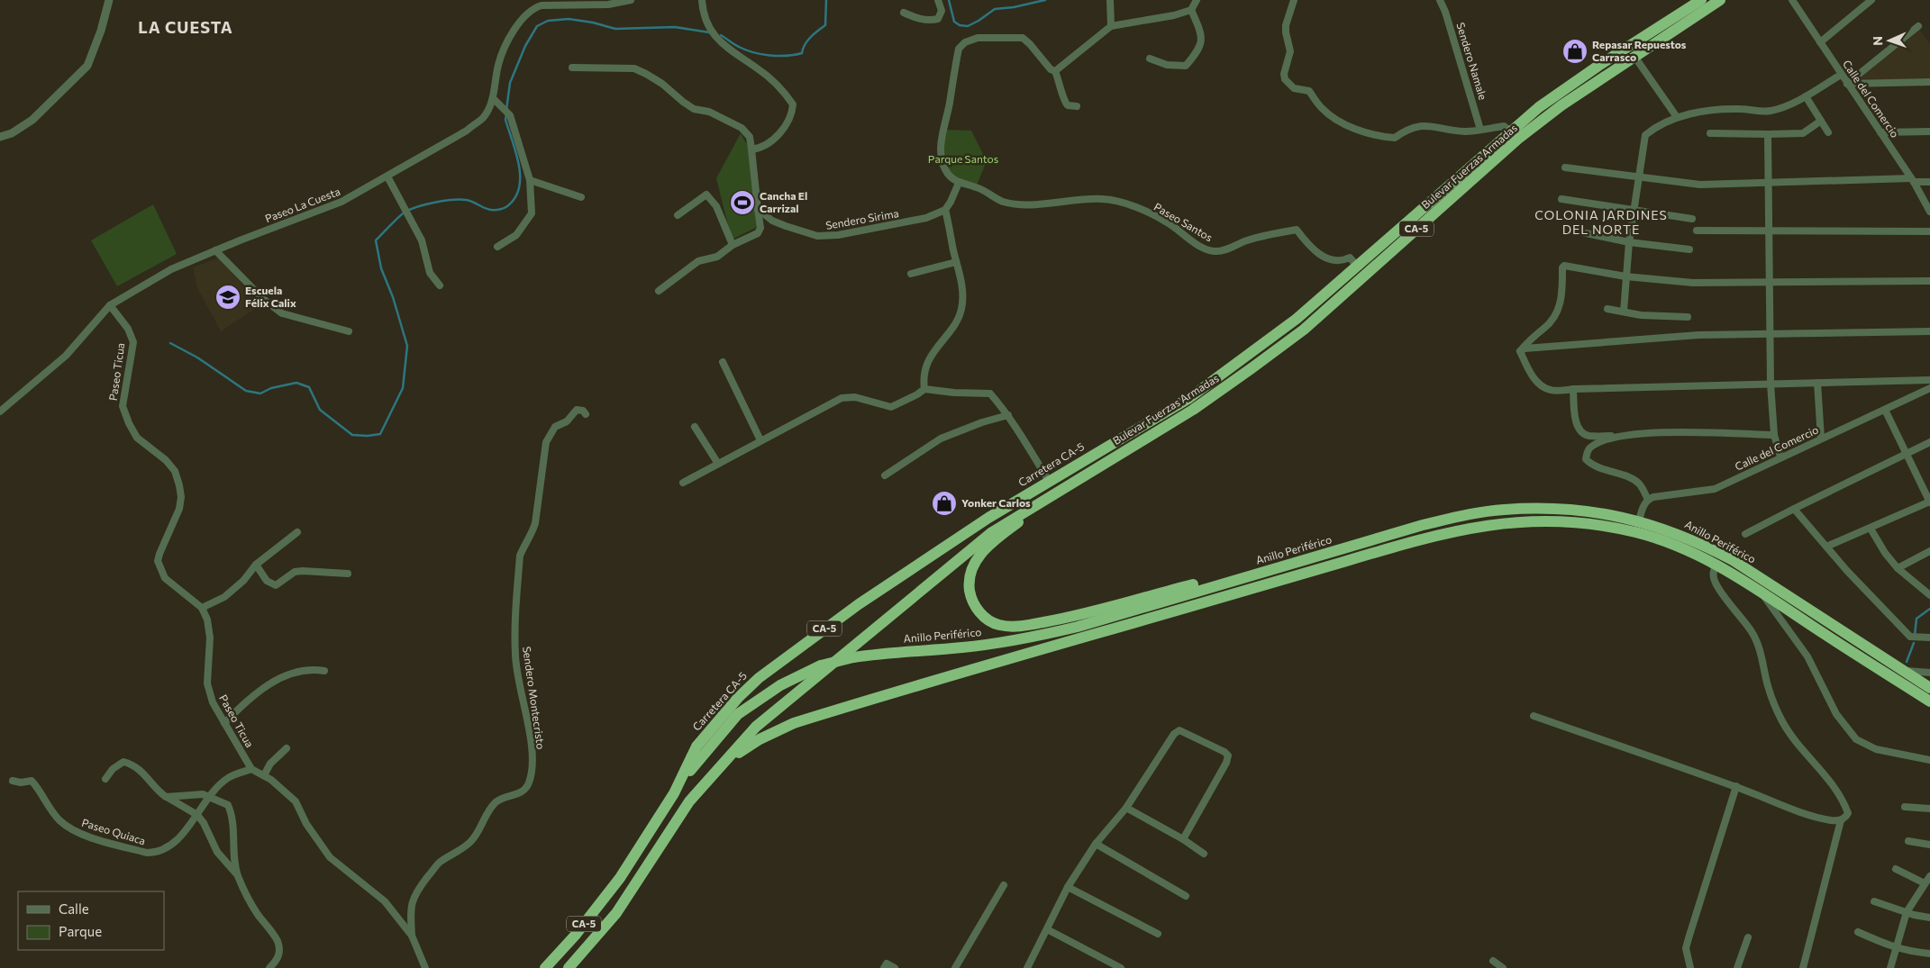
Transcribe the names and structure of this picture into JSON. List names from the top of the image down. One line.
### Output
{"streets":{"highway":["Bulevar Fuerzas Armadas","CA-5","Carretera CA-5","Anillo Periférico"],"street":["Sendero Namale","Calle del Comercio","Paseo La Cuesta","Sendero Sirima","Paseo Santos","Paseo Ticua","Sendero Montecristo","Paseo Quiaca"]},"crossings":[["Bulevar Fuerzas Armadas","Paseo Santos"],["Bulevar Fuerzas Armadas","CA-5"],["Bulevar Fuerzas Armadas","Carretera CA-5"],["Paseo La Cuesta","Paseo Ticua"],["CA-5","Anillo Periférico"],["Paseo Ticua","Paseo Quiaca"],["Carretera CA-5","Anillo Periférico"]],"districts":["LA CUESTA","COLONIA JARDINES DEL NORTE"],"parks":["Parque Santos"],"places":{"shop":["Repasar Repuestos Carrasco","Yonker Carlos"],"sports":["Cancha El Carrizal"],"school or university":["Escuela Félix Calix"]},"legend":["Calle","Parque"],"north":"left"}
